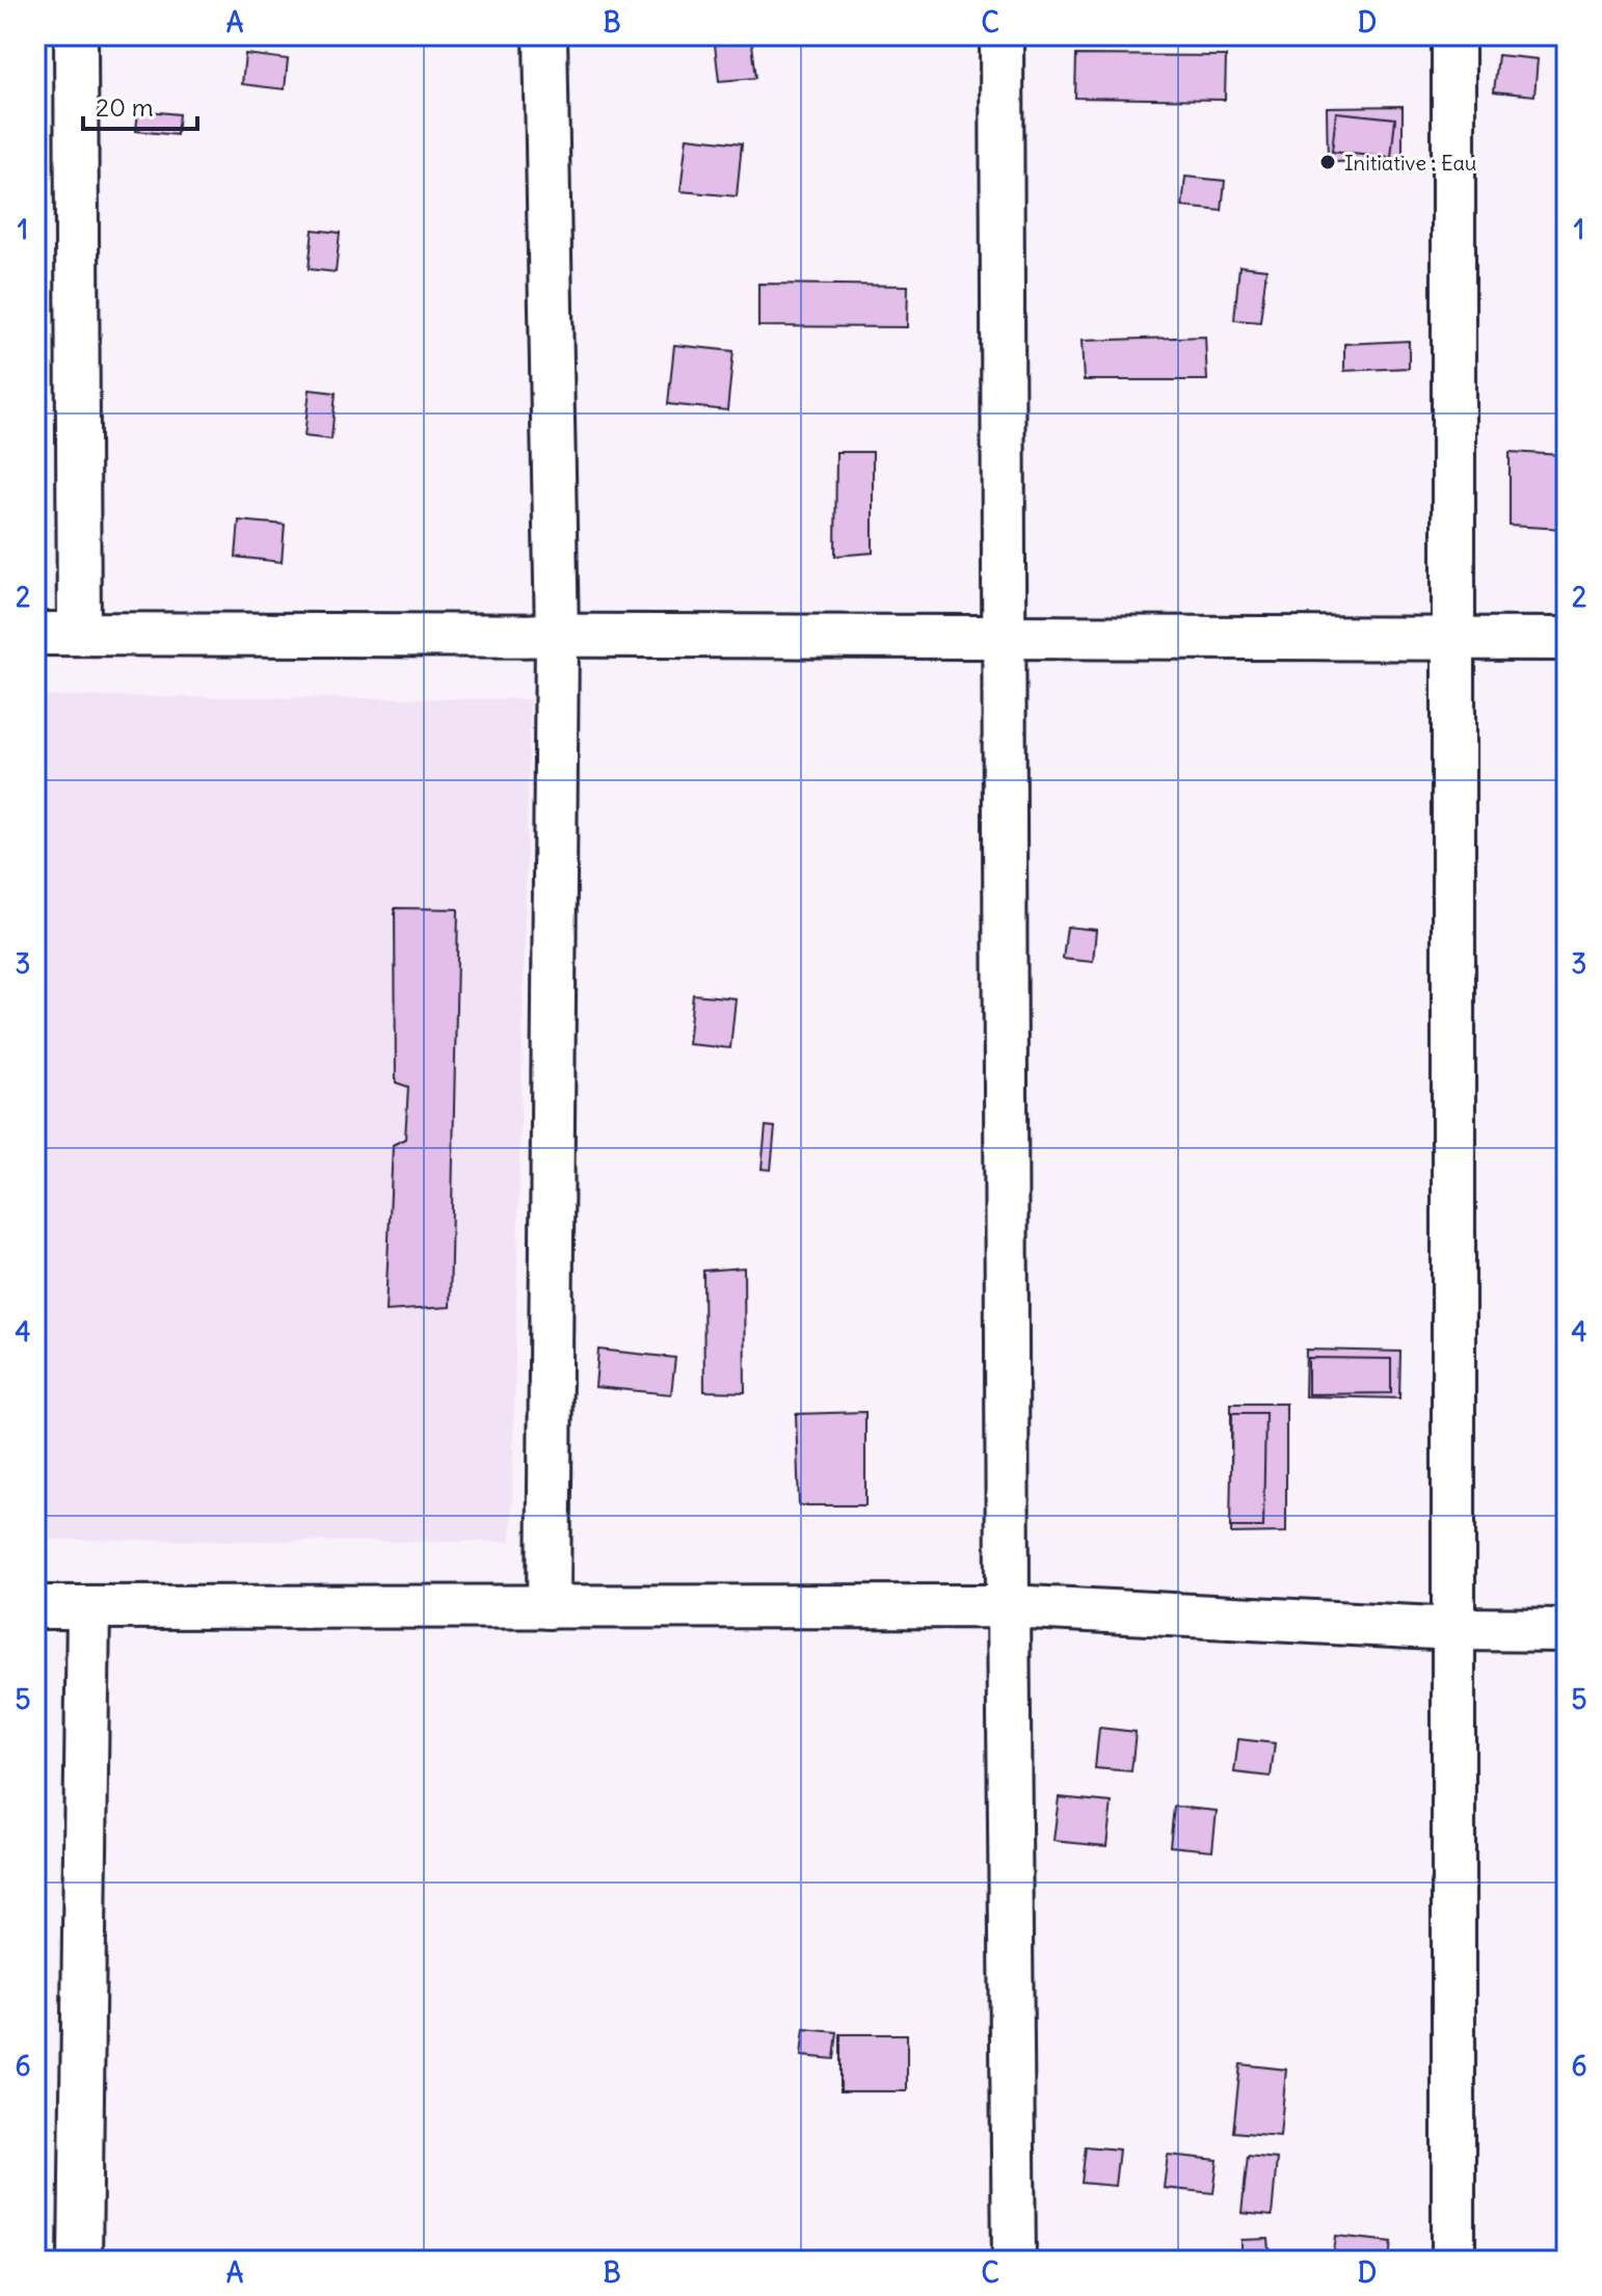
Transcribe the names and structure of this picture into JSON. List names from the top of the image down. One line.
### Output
{"places":["Initiative : Eau"],"scale_bar":"20 m","grid":{"columns":["A","B","C","D"],"rows":["1","2","3","4","5","6"]}}
